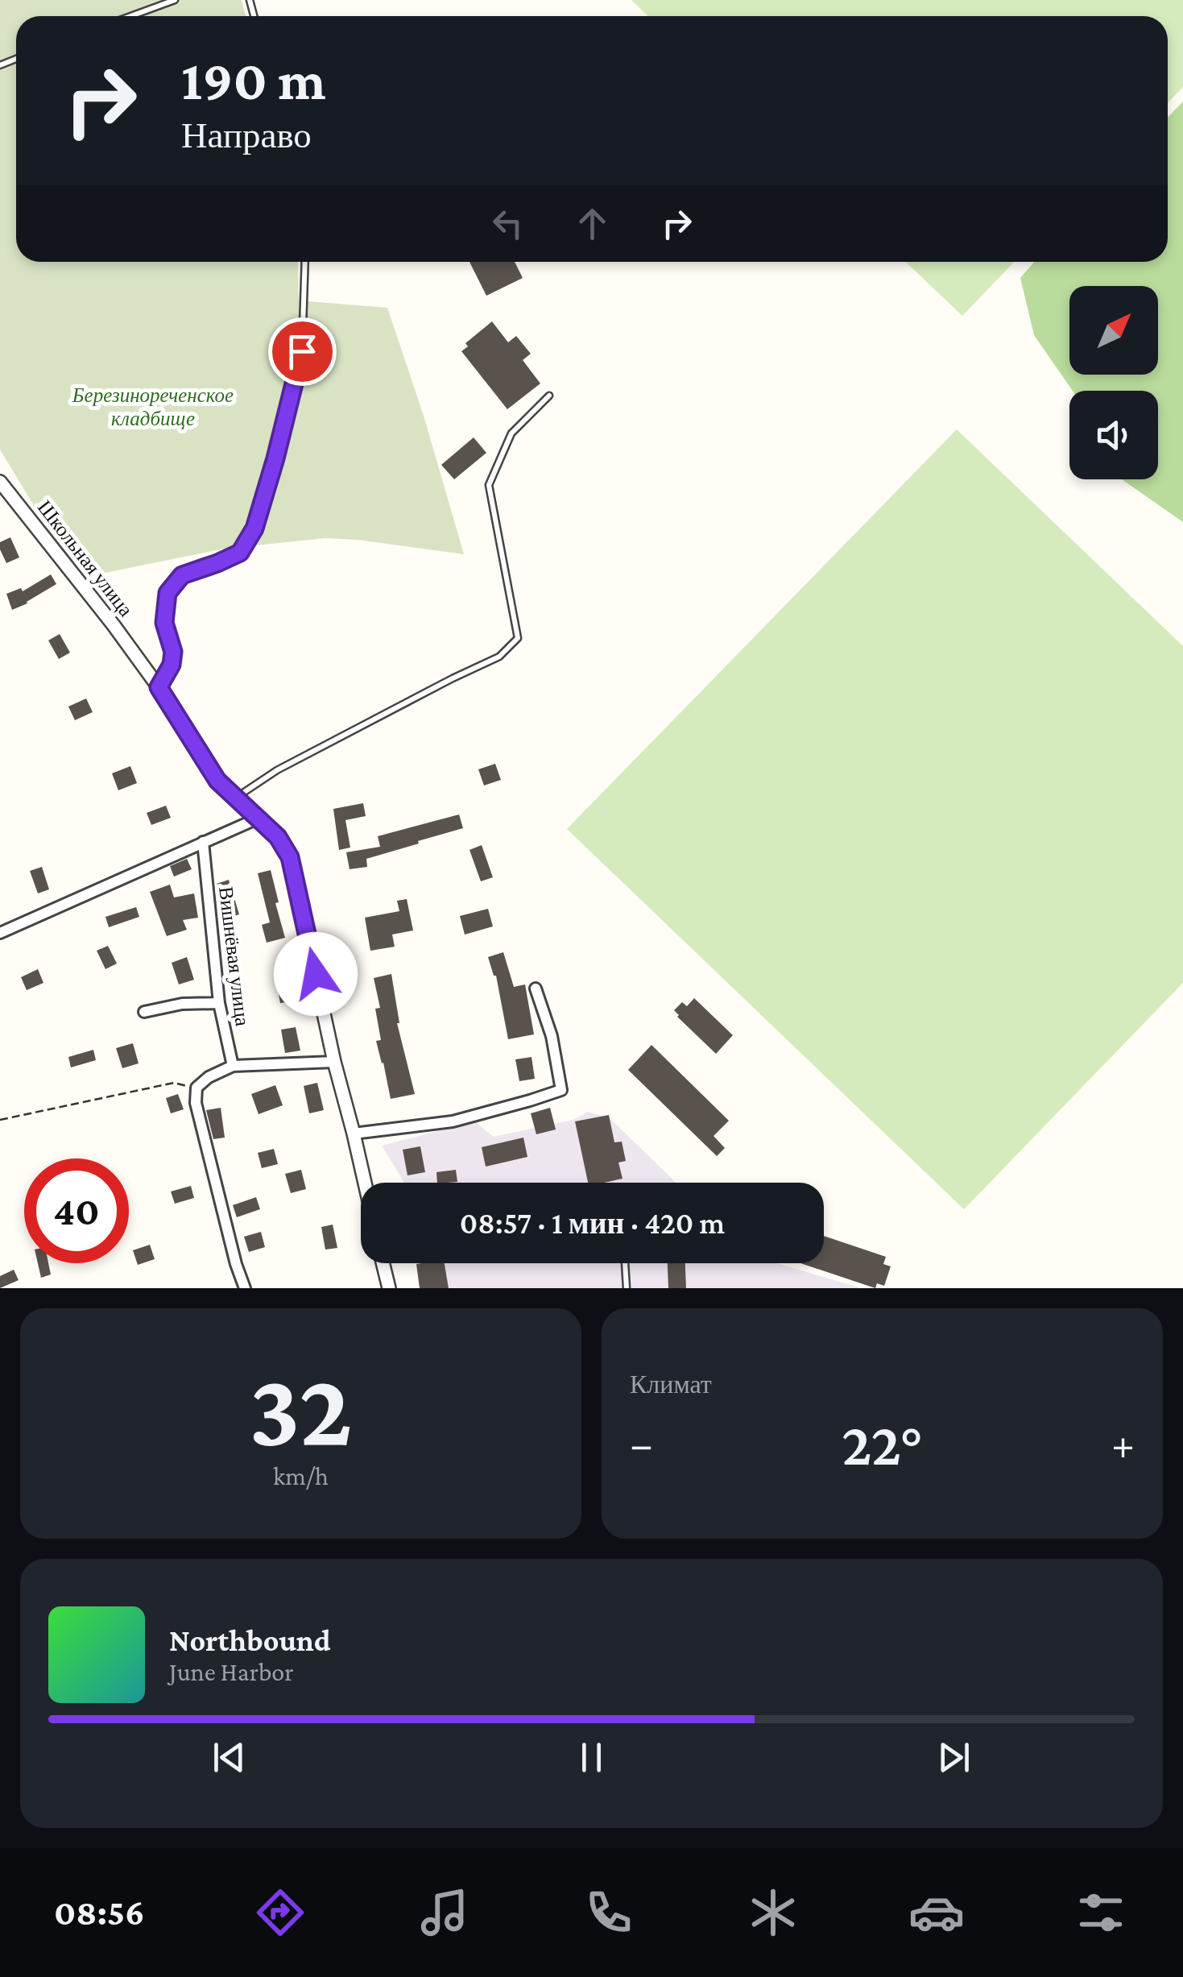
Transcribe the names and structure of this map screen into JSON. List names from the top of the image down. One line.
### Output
{"streets":{"street":["Школьная улица","Вишнёвая улица"]},"parks":["Березинореченское кладбище"],"north":"top right","page":{"turn":["190 m","Направо"],"limit":"40","trip":"08:57 · 1 мин · 420 m","tile":[["32","km/h"],"Климат"],"heat":["−","22°","+"],"song":["Northbound","June Harbor"],"tabs":"08:56"}}
